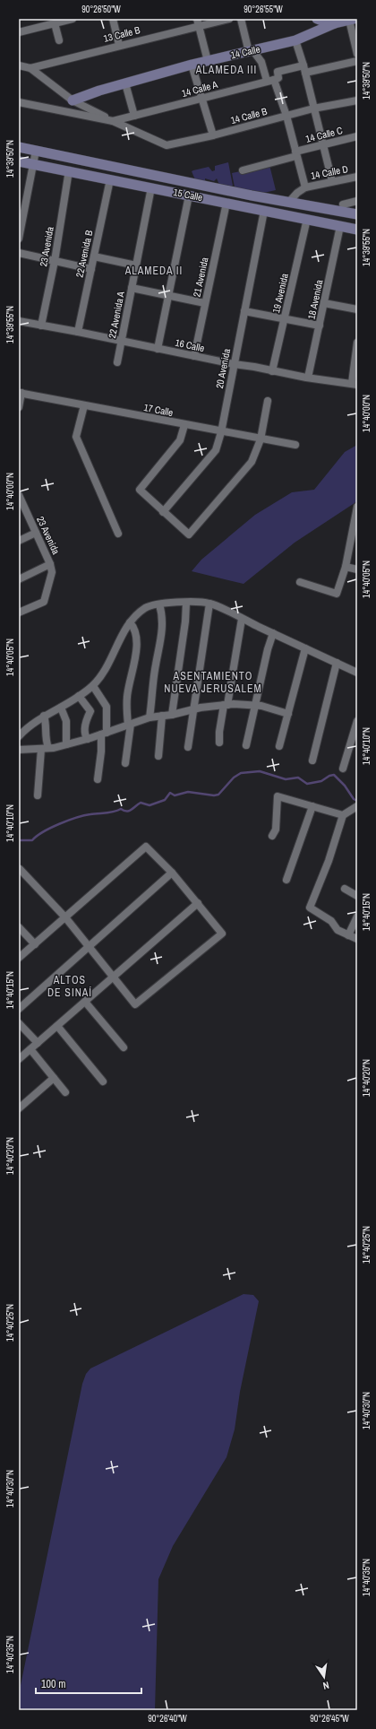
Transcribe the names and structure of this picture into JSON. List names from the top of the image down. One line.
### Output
{"streets":{"street":["13 Calle B","14 Calle","14 Calle A","14 Calle B","14 Calle C","14 Calle D","15 Calle","23 Avenida","22 Avenida B","21 Avenida","19 Avenida","18 Avenida","22 Avenida A","16 Calle","20 Avenida","17 Calle"]},"crossings":[["14 Calle A","14 Calle B"],["14 Calle D","15 Calle"],["15 Calle","23 Avenida"],["15 Calle","22 Avenida B"],["15 Calle","21 Avenida"],["15 Calle","19 Avenida"],["15 Calle","18 Avenida"],["15 Calle","22 Avenida A"],["15 Calle","20 Avenida"],["23 Avenida","16 Calle"],["22 Avenida B","16 Calle"],["21 Avenida","16 Calle"],["19 Avenida","16 Calle"],["18 Avenida","16 Calle"],["22 Avenida A","16 Calle"],["16 Calle","20 Avenida"],["20 Avenida","17 Calle"]],"districts":["ALAMEDA III","ALAMEDA II","ASENTAMIENTO NUEVA JERUSALEM","ALTOS DE SINAÍ"],"scale_bar":"100 m","north":"bottom","coordinates":["90°26'50\"W","90°26'55\"W","14°39'50\"N","14°39'55\"N","14°40'00\"N","14°40'05\"N","14°40'10\"N","14°40'15\"N","14°40'20\"N","14°40'25\"N","14°40'30\"N","14°40'35\"N","90°26'40\"W","90°26'45\"W"]}
